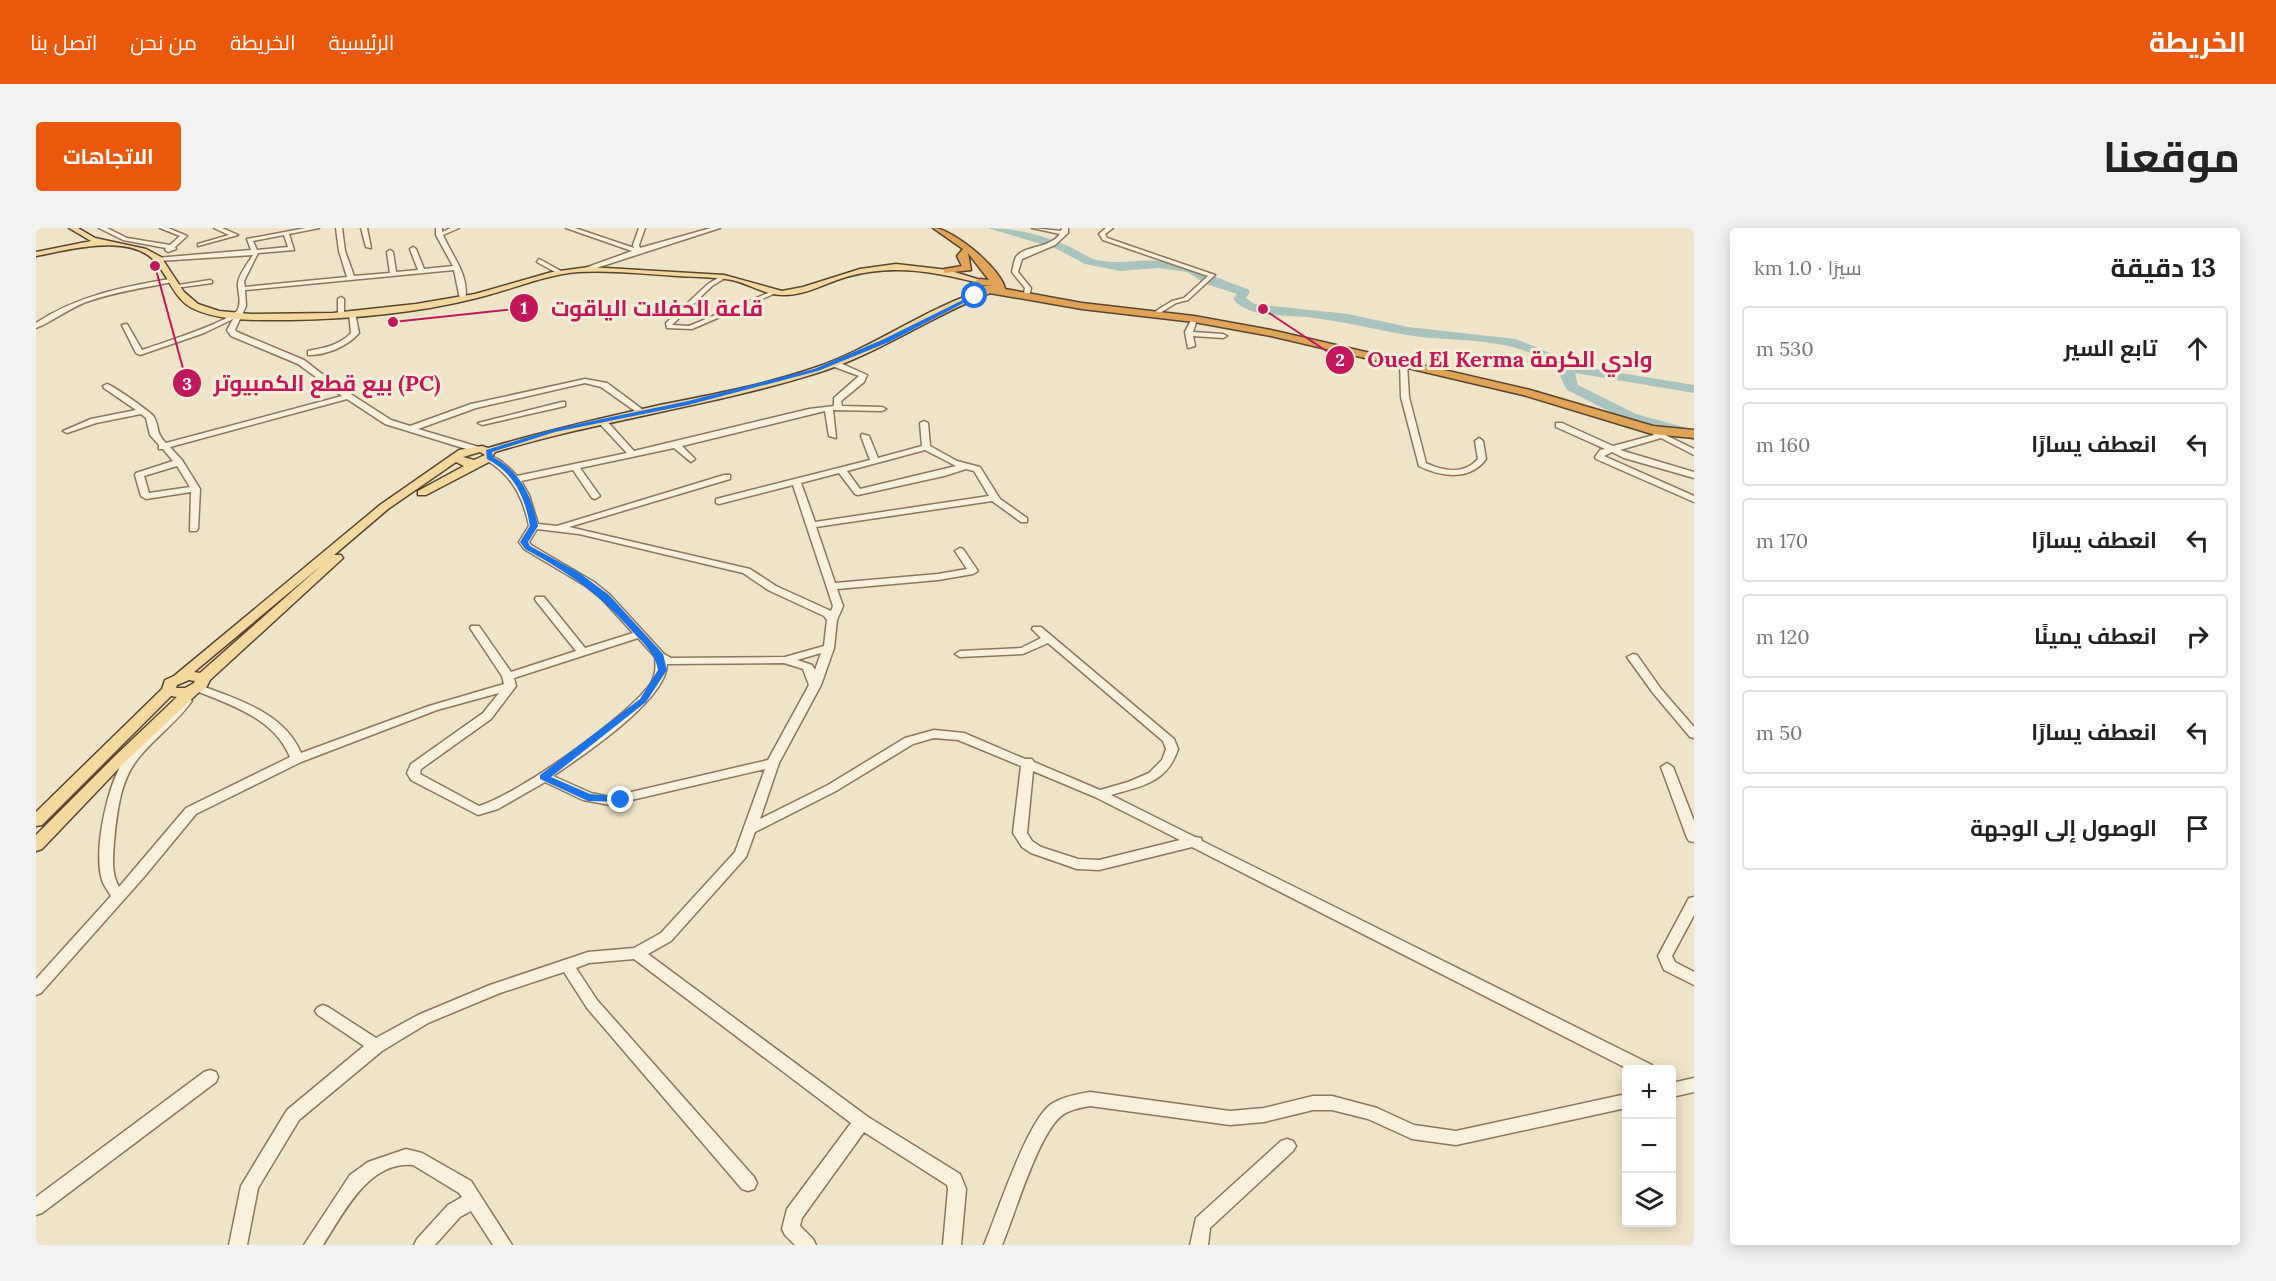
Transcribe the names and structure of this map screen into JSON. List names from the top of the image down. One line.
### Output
{"places":["بيع قطع الكمبيوتر (PC)","Oued El Kerma وادي الكرمة","قاعة الحفلات الياقوت"],"page":{"header":"الخريطة","nav":["الرئيسية","الخريطة","من نحن","اتصل بنا"],"title":"موقعنا","buttons":"الاتجاهات","heading":["13 دقيقة","سيرًا · 1.0 km"],"list":[["تابع السير","530 m"],["انعطف يسارًا","160 m"],["انعطف يسارًا","170 m"],["انعطف يمينًا","120 m"],["انعطف يسارًا","50 m"],"الوصول إلى الوجهة"],"map_buttons":["+","−"]}}
